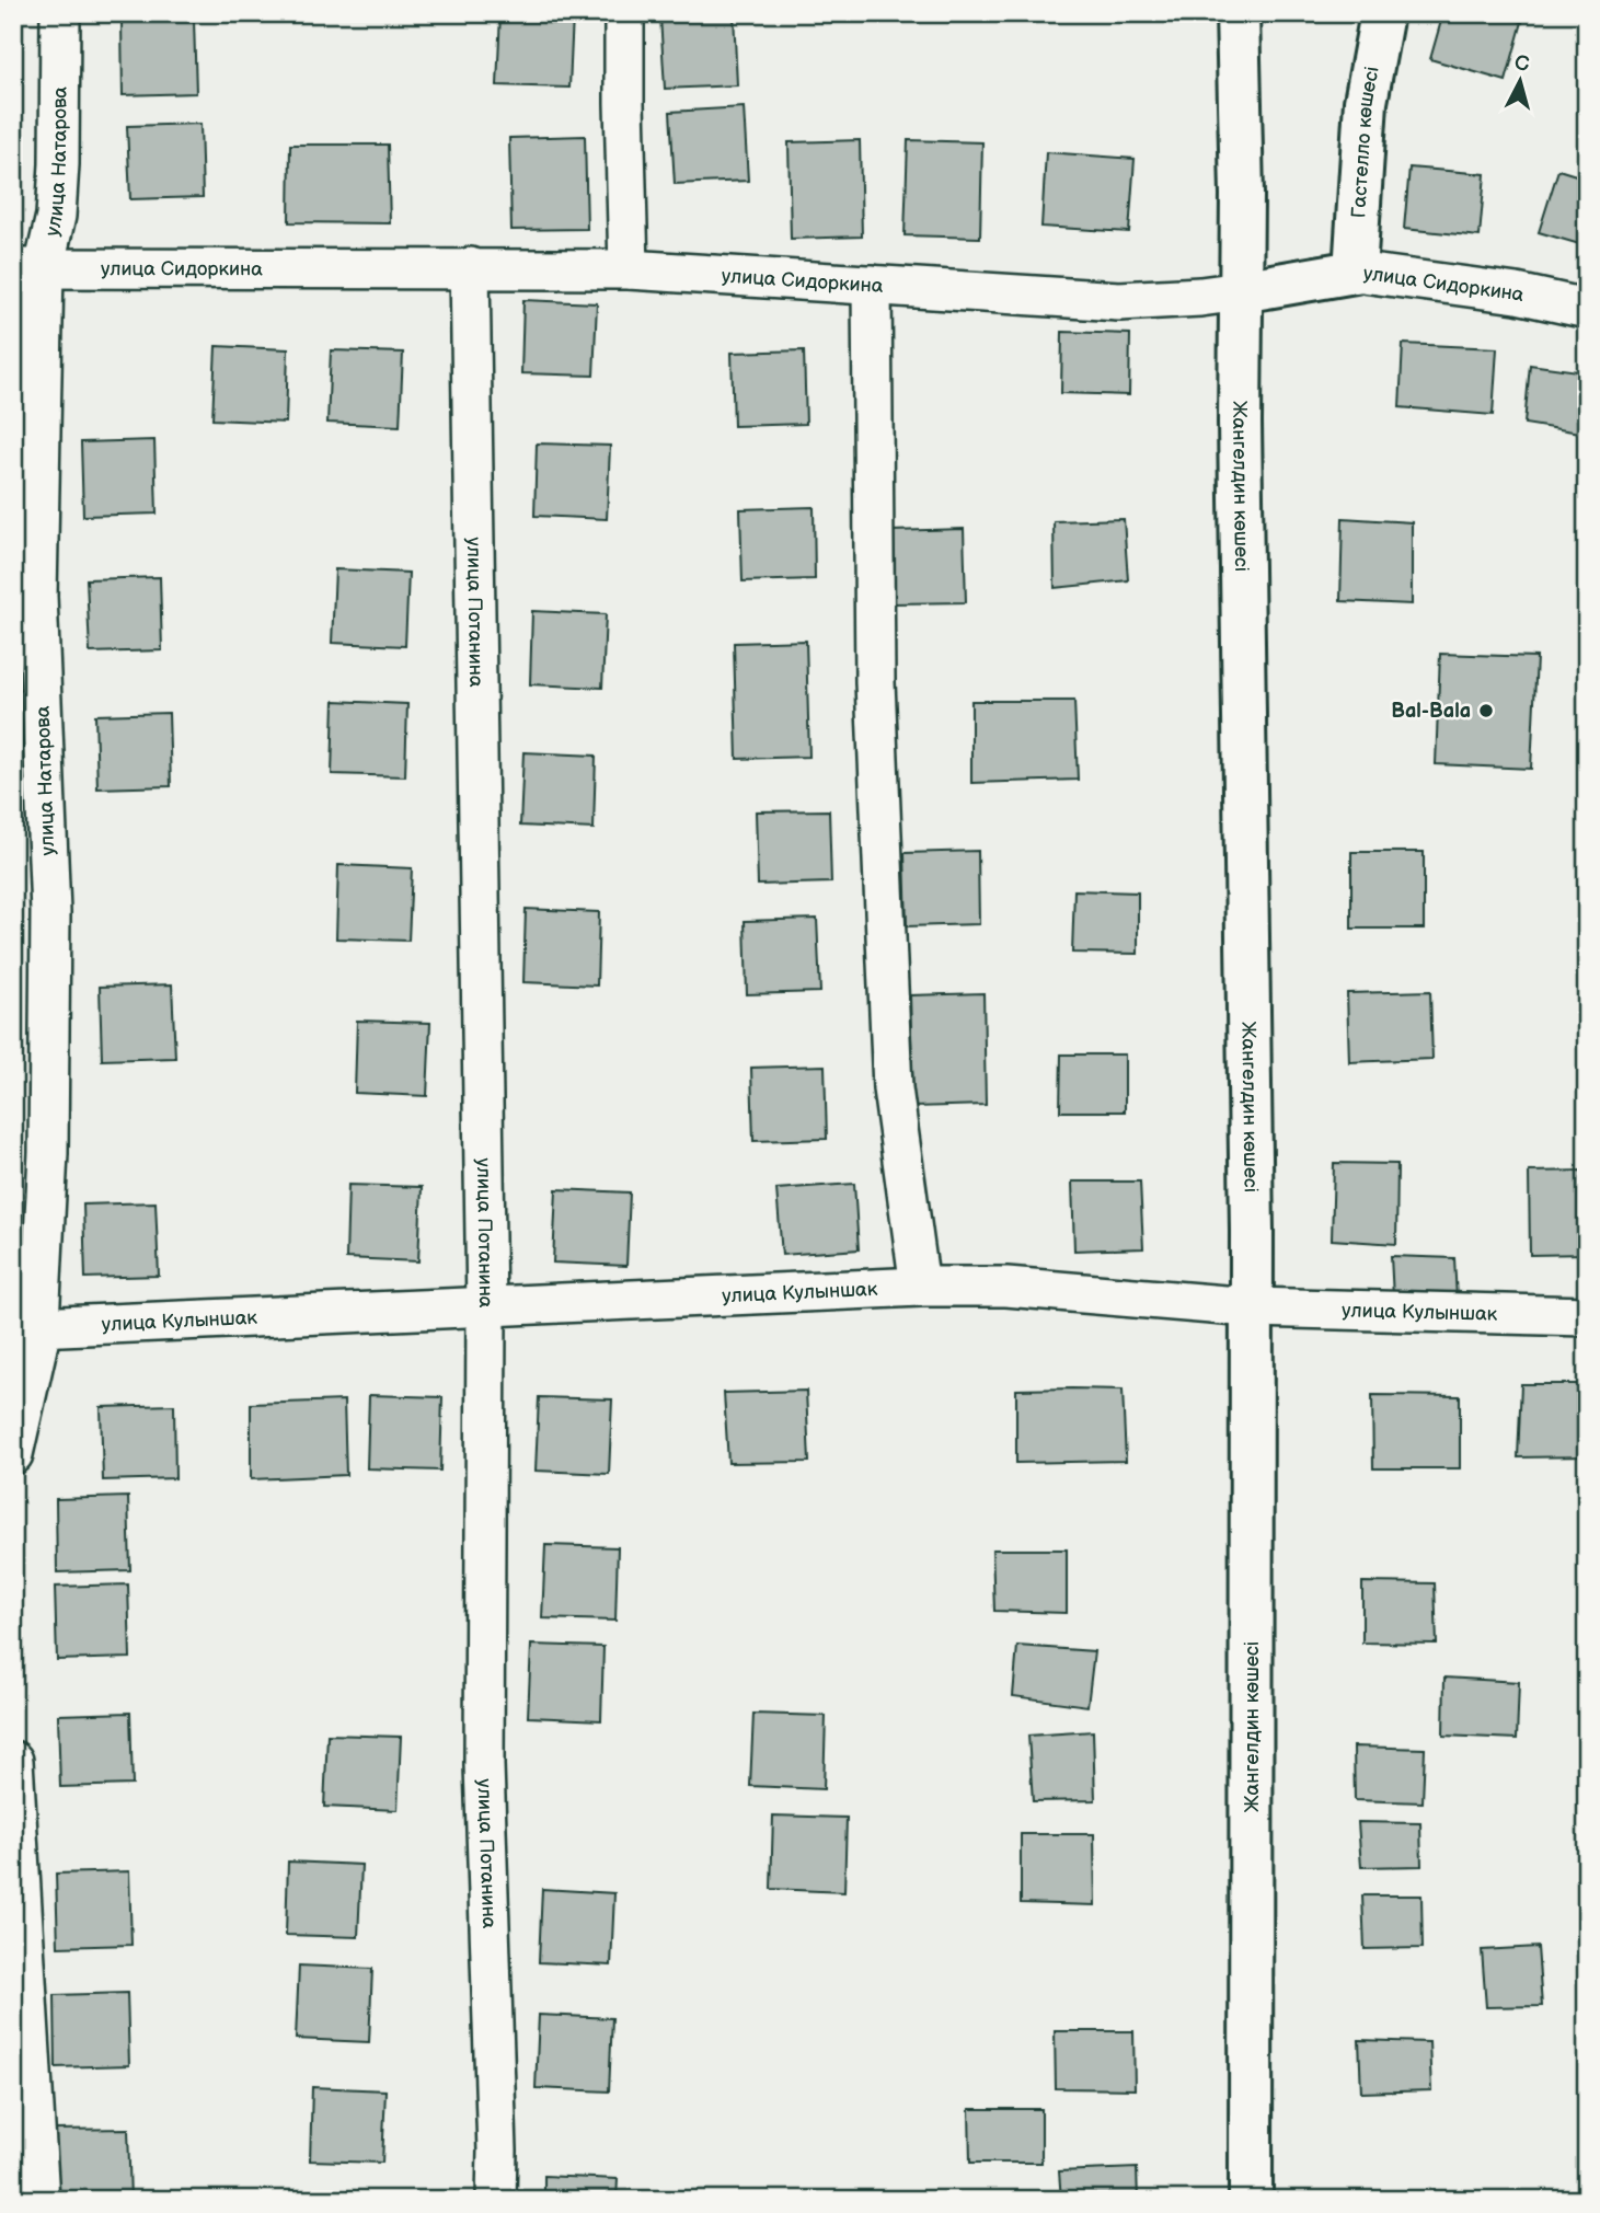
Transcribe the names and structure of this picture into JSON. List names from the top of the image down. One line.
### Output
{"streets":{"main road":["Гастелло көшесі","улица Сидоркина","Жангелдин көшесі"],"street":["улица Натарова","улица Потанина","улица Кулыншак"]},"crossings":[["Гастелло көшесі","улица Сидоркина"],["улица Натарова","улица Сидоркина"],["улица Натарова","улица Кулыншак"],["улица Сидоркина","Жангелдин көшесі"],["улица Сидоркина","улица Потанина"],["Жангелдин көшесі","улица Кулыншак"],["улица Потанина","улица Кулыншак"]],"places":["Bal-Bala"],"north":"top"}
